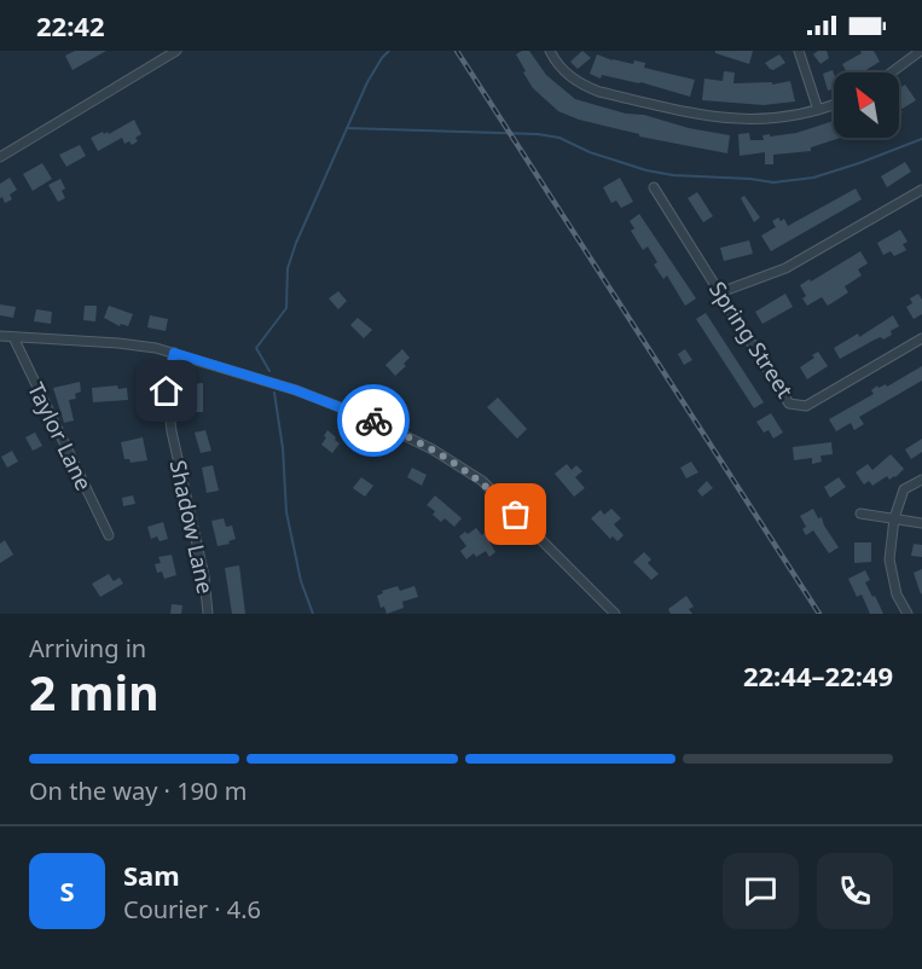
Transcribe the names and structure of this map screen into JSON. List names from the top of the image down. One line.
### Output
{"streets":{"street":["Spring Street","Taylor Lane","Shadow Lane"]},"north":"top left","page":{"status":"22:42","heading":["2 min","Arriving in","22:44–22:49"],"panel":["Sam","Courier · 4.6"],"bar":"On the way · 190 m","round":"S"}}
